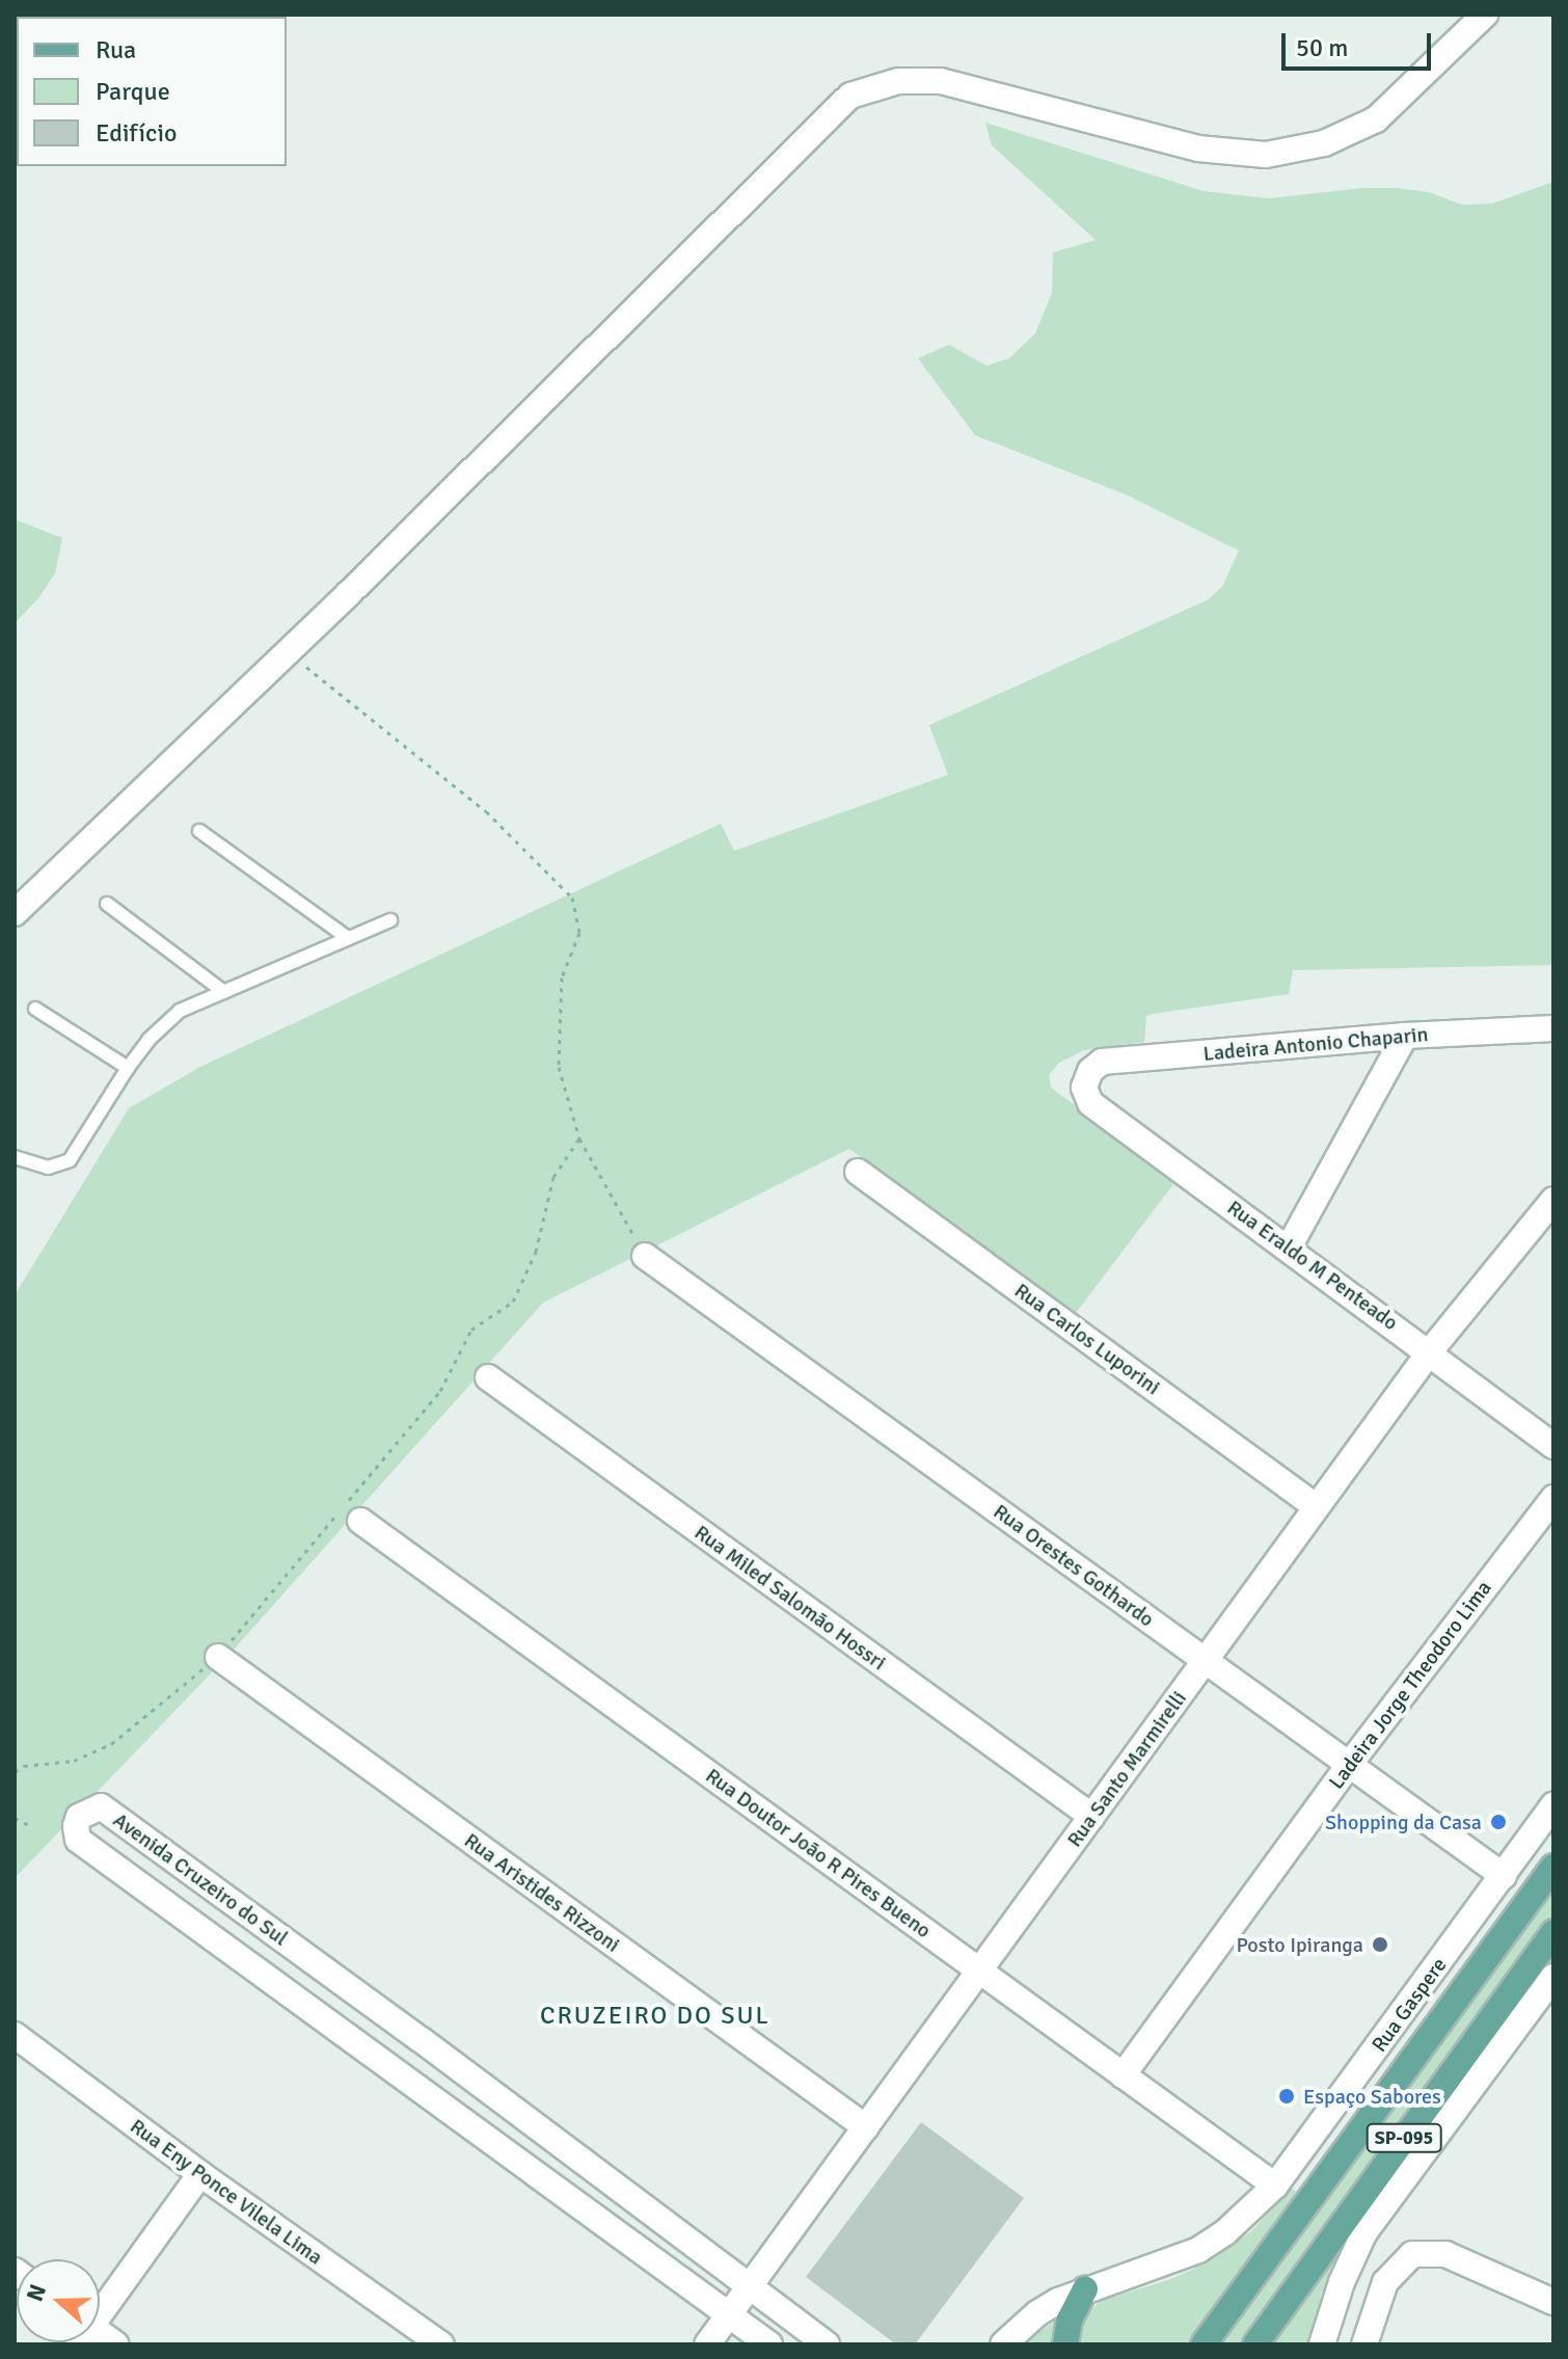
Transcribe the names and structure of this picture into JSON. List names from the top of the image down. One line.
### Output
{"streets":{"main road":["SP-095"],"street":["Ladeira Antonio Chaparin","Rua Eraldo M Penteado","Rua Carlos Luporini","Rua Orestes Gothardo","Rua Miled Salomão Hossri","Ladeira Jorge Theodoro Lima","Rua Santo Marmirelli","Rua Doutor João R Pires Bueno","Avenida Cruzeiro do Sul","Rua Aristides Rizzoni","Rua Gaspere","Rua Eny Ponce Vilela Lima"]},"crossings":[["Ladeira Antonio Chaparin","Rua Eraldo M Penteado"],["Rua Eraldo M Penteado","Rua Santo Marmirelli"],["Rua Carlos Luporini","Rua Santo Marmirelli"],["Rua Orestes Gothardo","Ladeira Jorge Theodoro Lima"],["Rua Orestes Gothardo","Rua Santo Marmirelli"],["Rua Orestes Gothardo","Rua Gaspere"],["Rua Miled Salomão Hossri","Rua Santo Marmirelli"],["Ladeira Jorge Theodoro Lima","Rua Doutor João R Pires Bueno"],["Rua Santo Marmirelli","Rua Doutor João R Pires Bueno"],["Rua Santo Marmirelli","Avenida Cruzeiro do Sul"],["Rua Santo Marmirelli","Rua Aristides Rizzoni"],["Rua Doutor João R Pires Bueno","Rua Gaspere"]],"districts":["CRUZEIRO DO SUL"],"places":["Shopping da Casa","Posto Ipiranga","Espaço Sabores"],"legend":["Rua","Parque","Edifício"],"scale_bar":"50 m","north":"left"}
